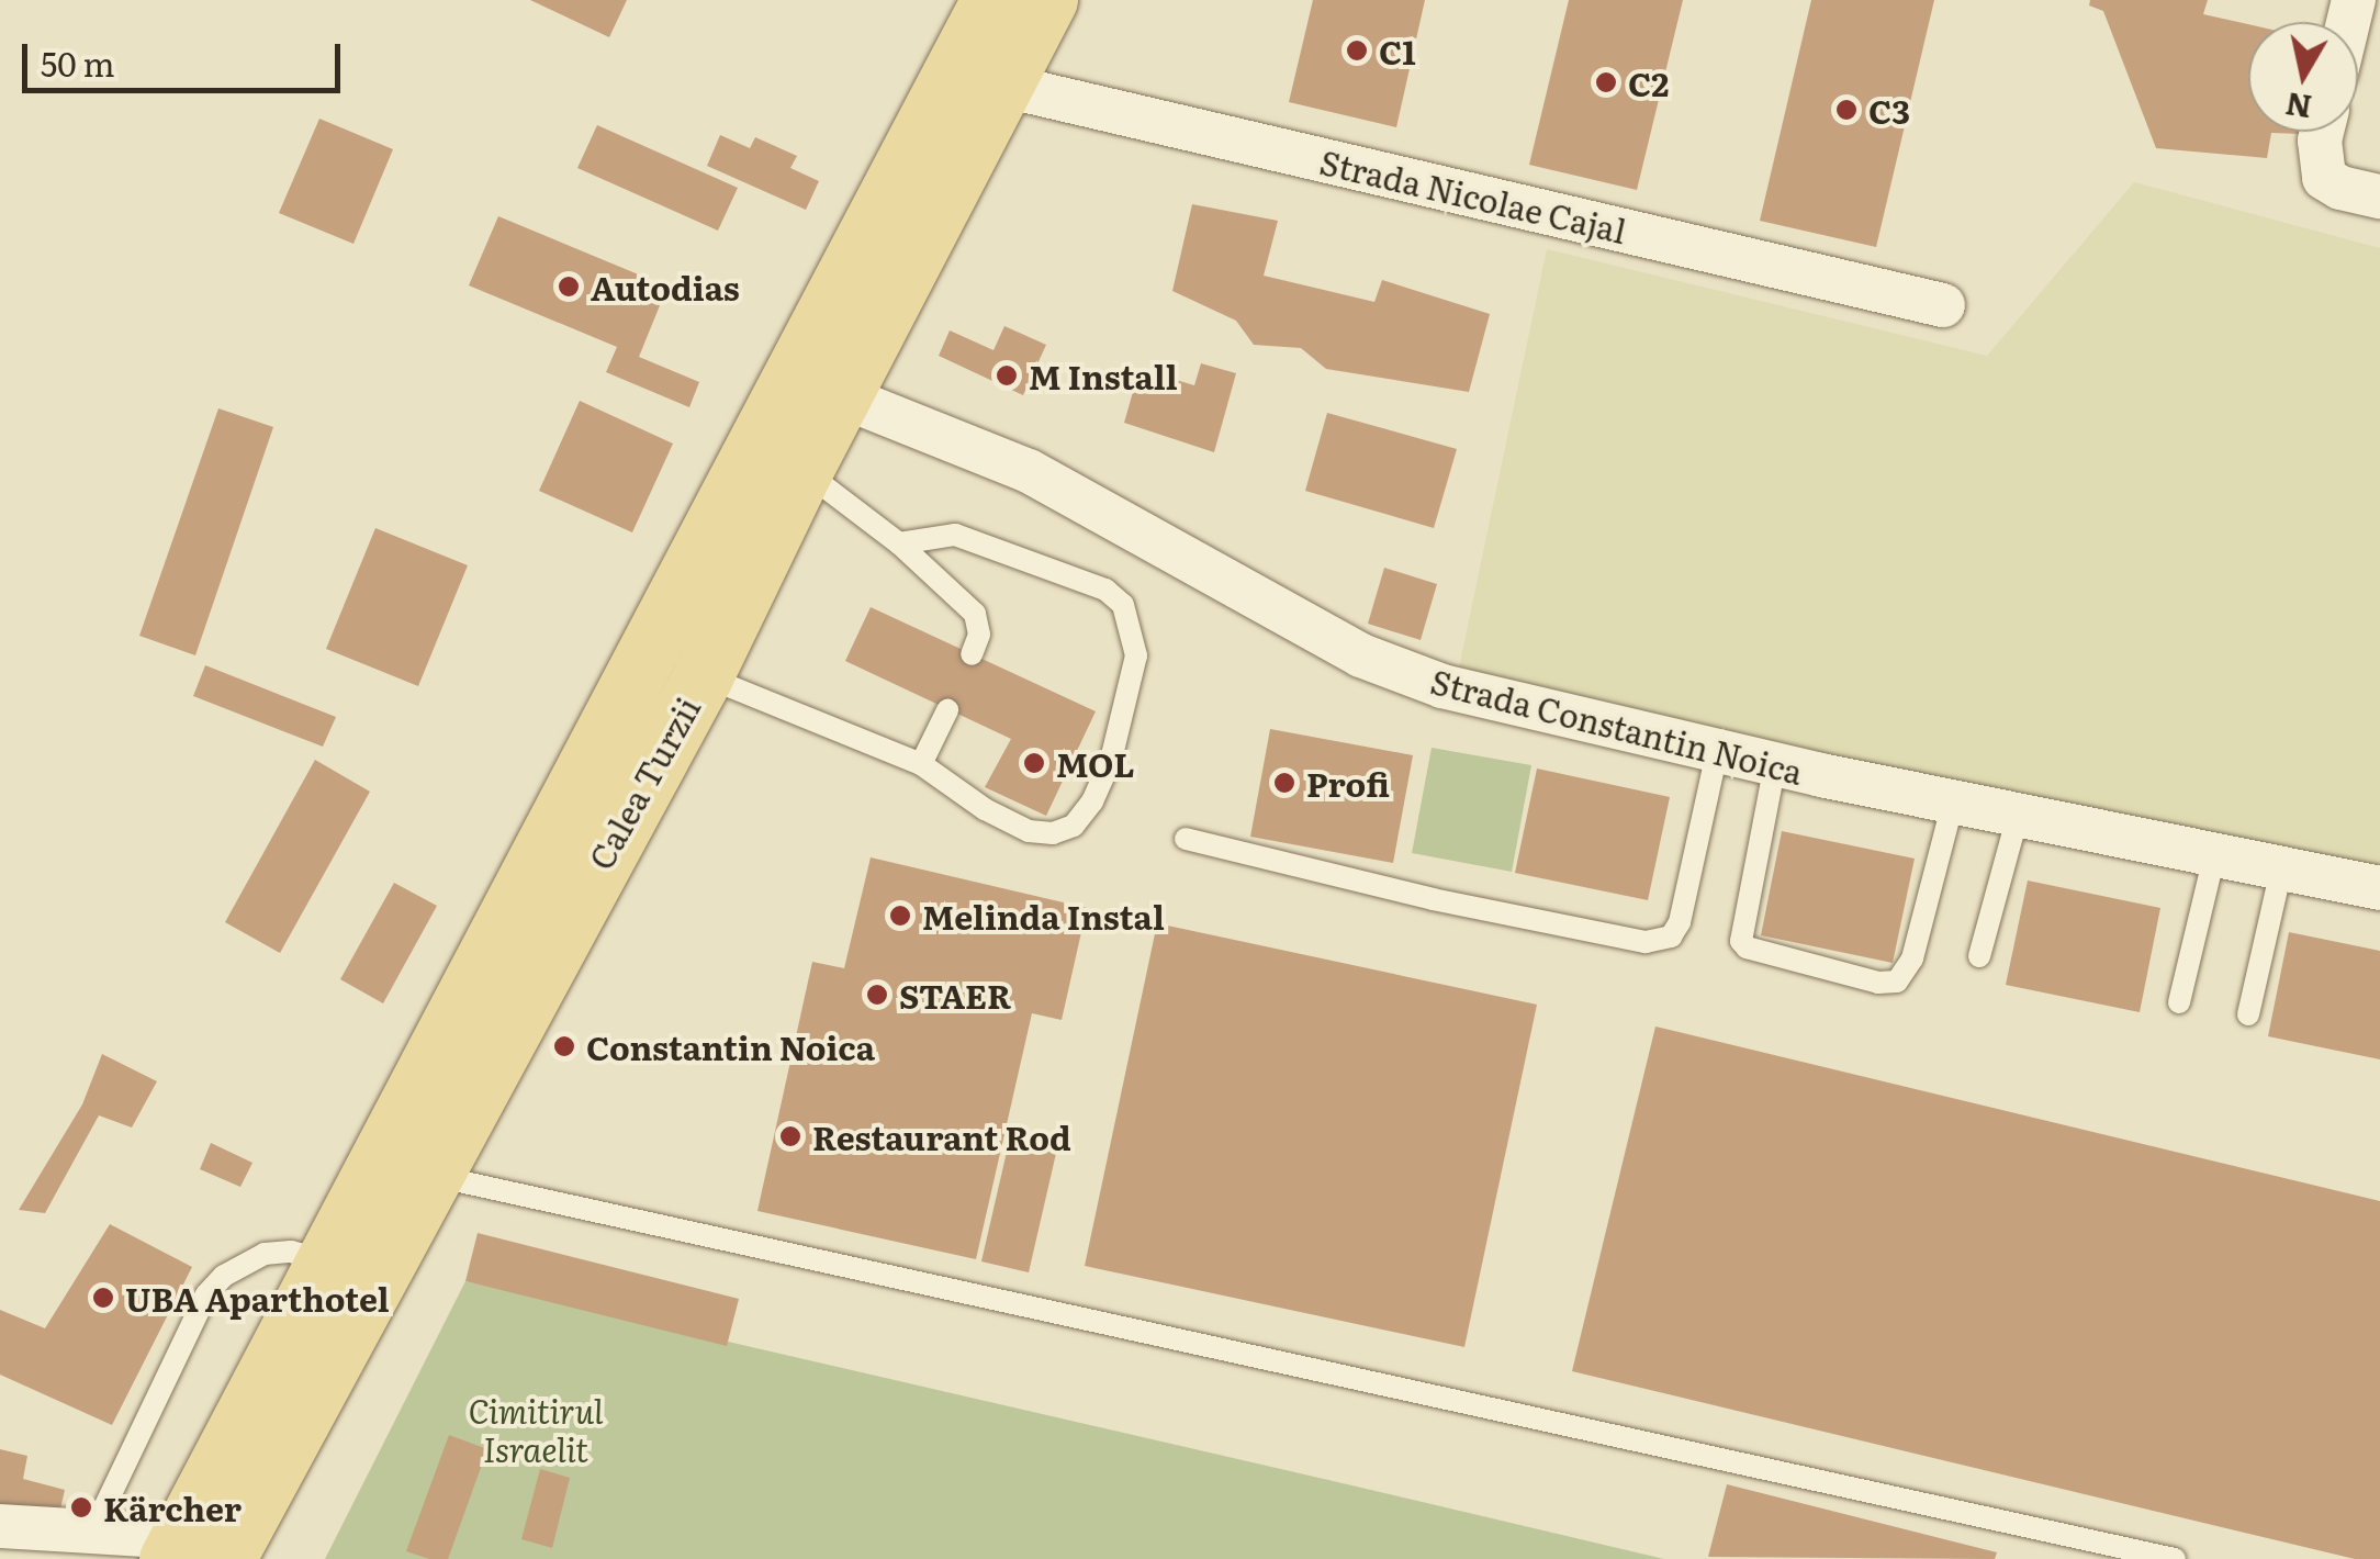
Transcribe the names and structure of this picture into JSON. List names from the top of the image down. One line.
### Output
{"streets":{"main road":["Calea Turzii"],"street":["Strada Nicolae Cajal","Strada Constantin Noica"]},"crossings":[["Strada Nicolae Cajal","Calea Turzii"],["Strada Constantin Noica","Calea Turzii"]],"parks":["Cimitirul Israelit"],"places":["C1","C2","C3","Autodias","M Install","MOL","Profi","Melinda Instal","STAER","Constantin Noica","Restaurant Rod","UBA Aparthotel","Kärcher"],"scale_bar":"50 m","north":"bottom"}
